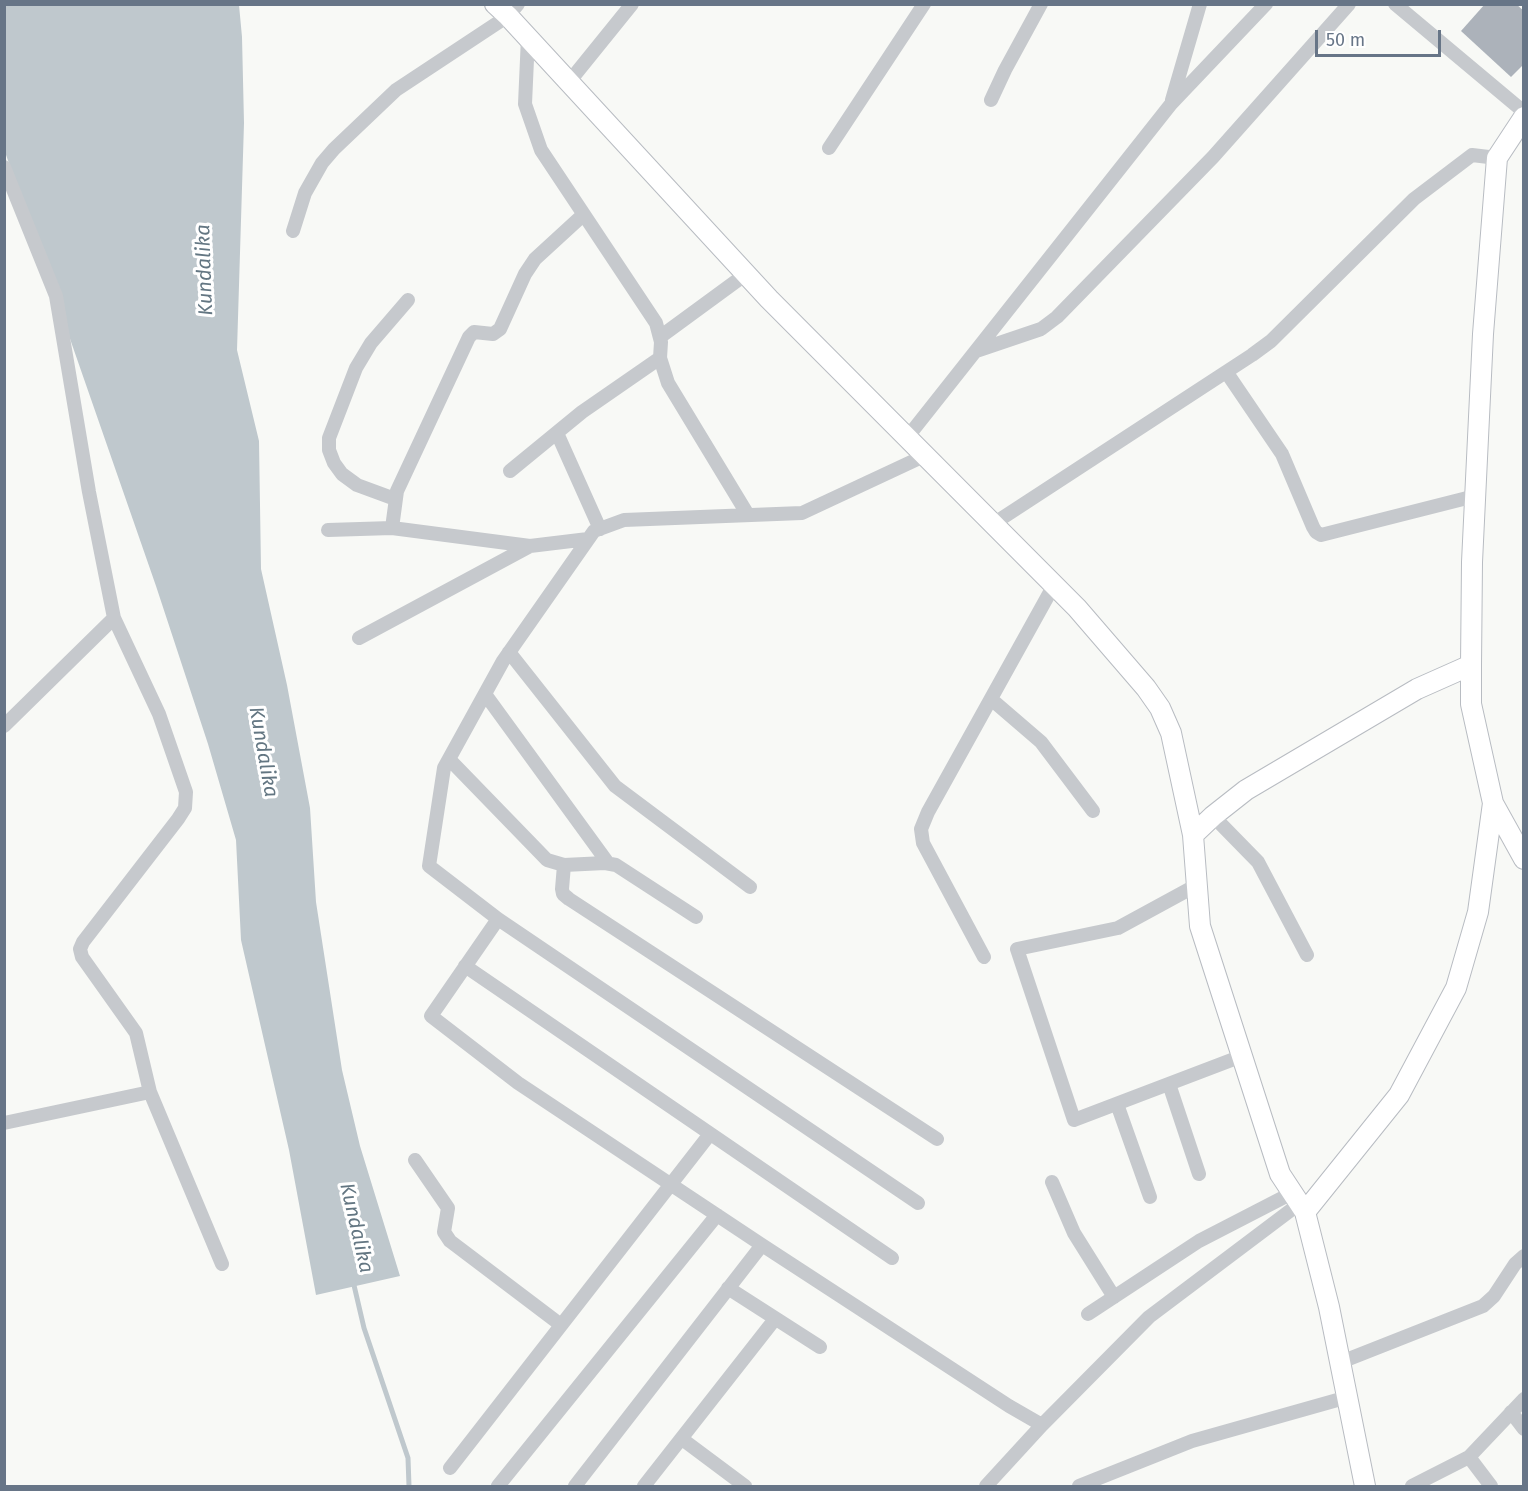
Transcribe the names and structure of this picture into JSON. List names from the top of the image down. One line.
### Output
{"water":["Kundalika"],"scale_bar":"50 m"}
